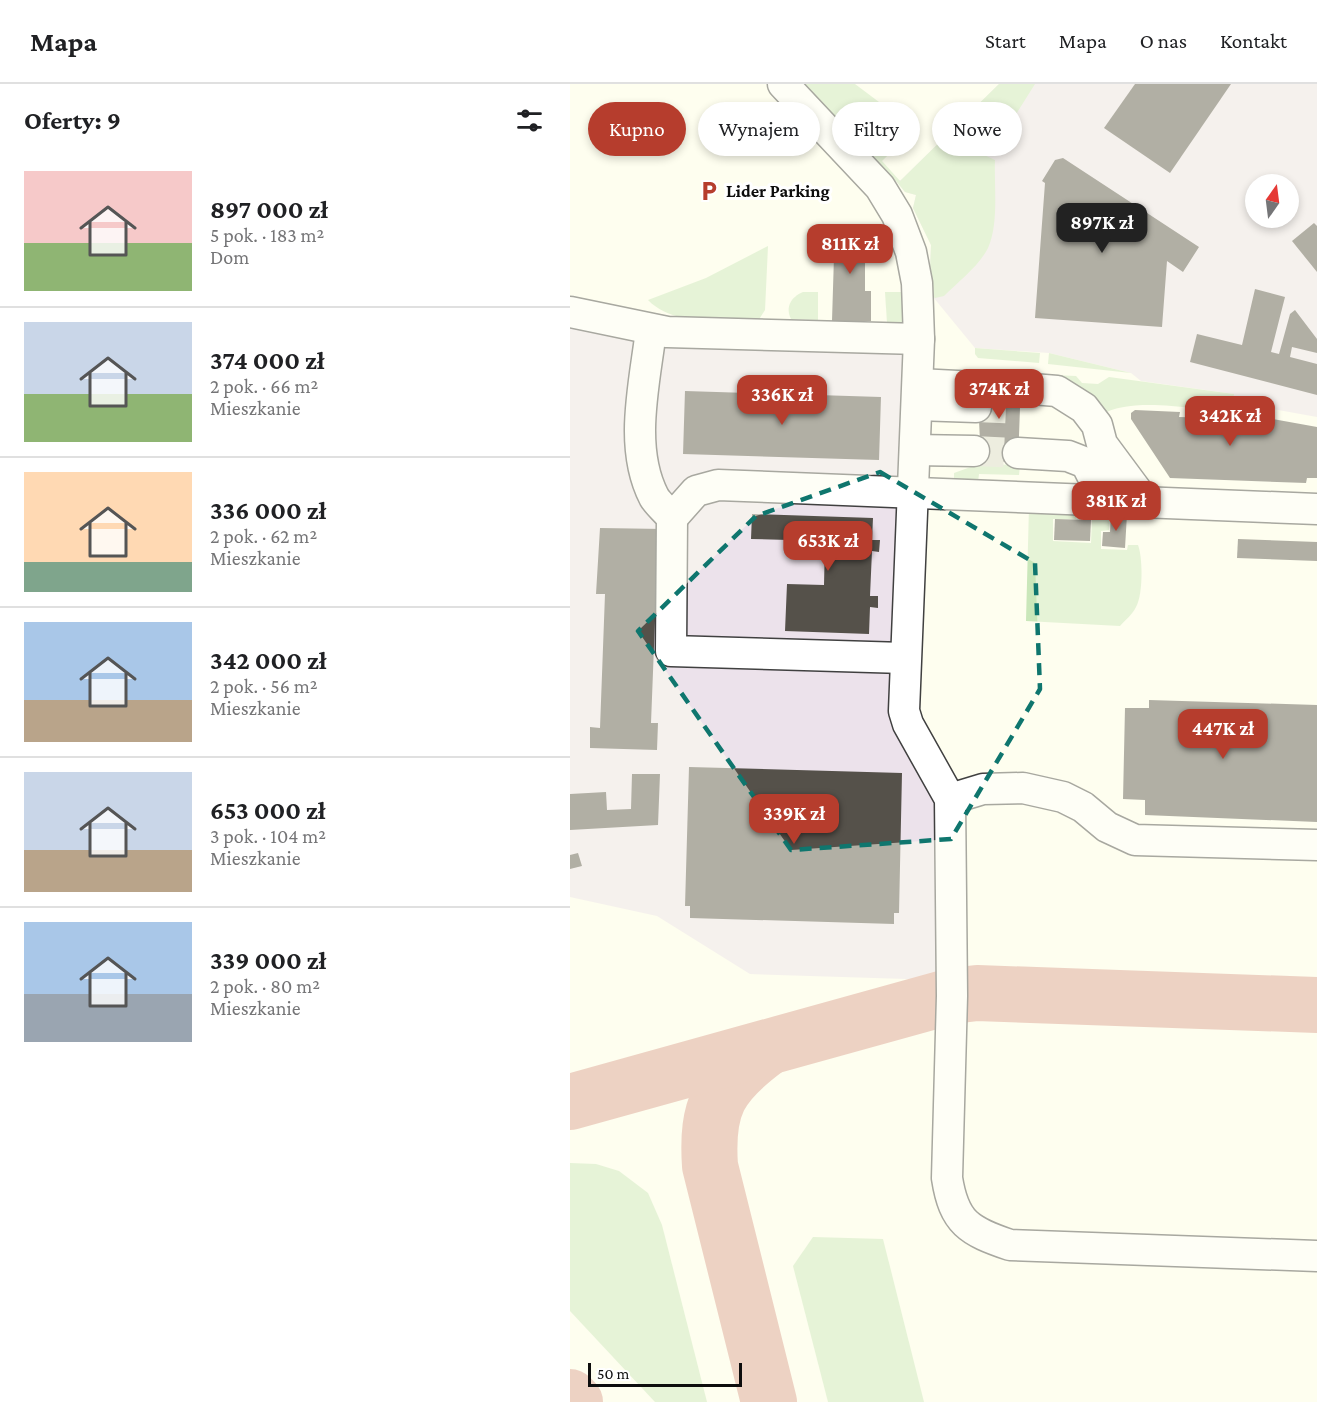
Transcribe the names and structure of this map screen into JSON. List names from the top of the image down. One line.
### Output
{"places":{"parking":["Lider Parking"]},"scale_bar":"50 m","north":"top","page":{"header":"Mapa","nav":["Start","Mapa","O nas","Kontakt"],"heading":"Oferty: 9","chip":["Kupno","Wynajem","Filtry","Nowe"],"list":[{"name":"897 000 zł","note":"5 pok. · 183 m² · Dom"},{"name":"374 000 zł","note":"2 pok. · 66 m² · Mieszkanie"},{"name":"336 000 zł","note":"2 pok. · 62 m² · Mieszkanie"},{"name":"342 000 zł","note":"2 pok. · 56 m² · Mieszkanie"},{"name":"653 000 zł","note":"3 pok. · 104 m² · Mieszkanie"},{"name":"339 000 zł","note":"2 pok. · 80 m² · Mieszkanie"}],"price":["897K zł","811K zł","374K zł","336K zł","342K zł","381K zł","653K zł","447K zł","339K zł"],"scale":"50 m"}}
